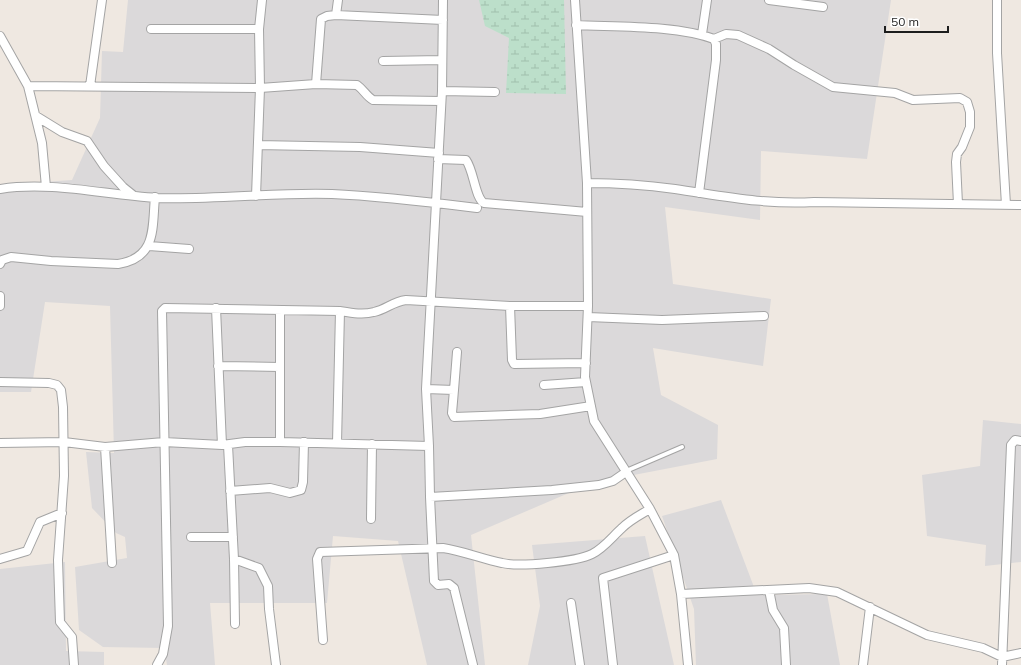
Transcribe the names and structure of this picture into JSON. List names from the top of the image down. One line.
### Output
{"scale_bar":"50 m"}
